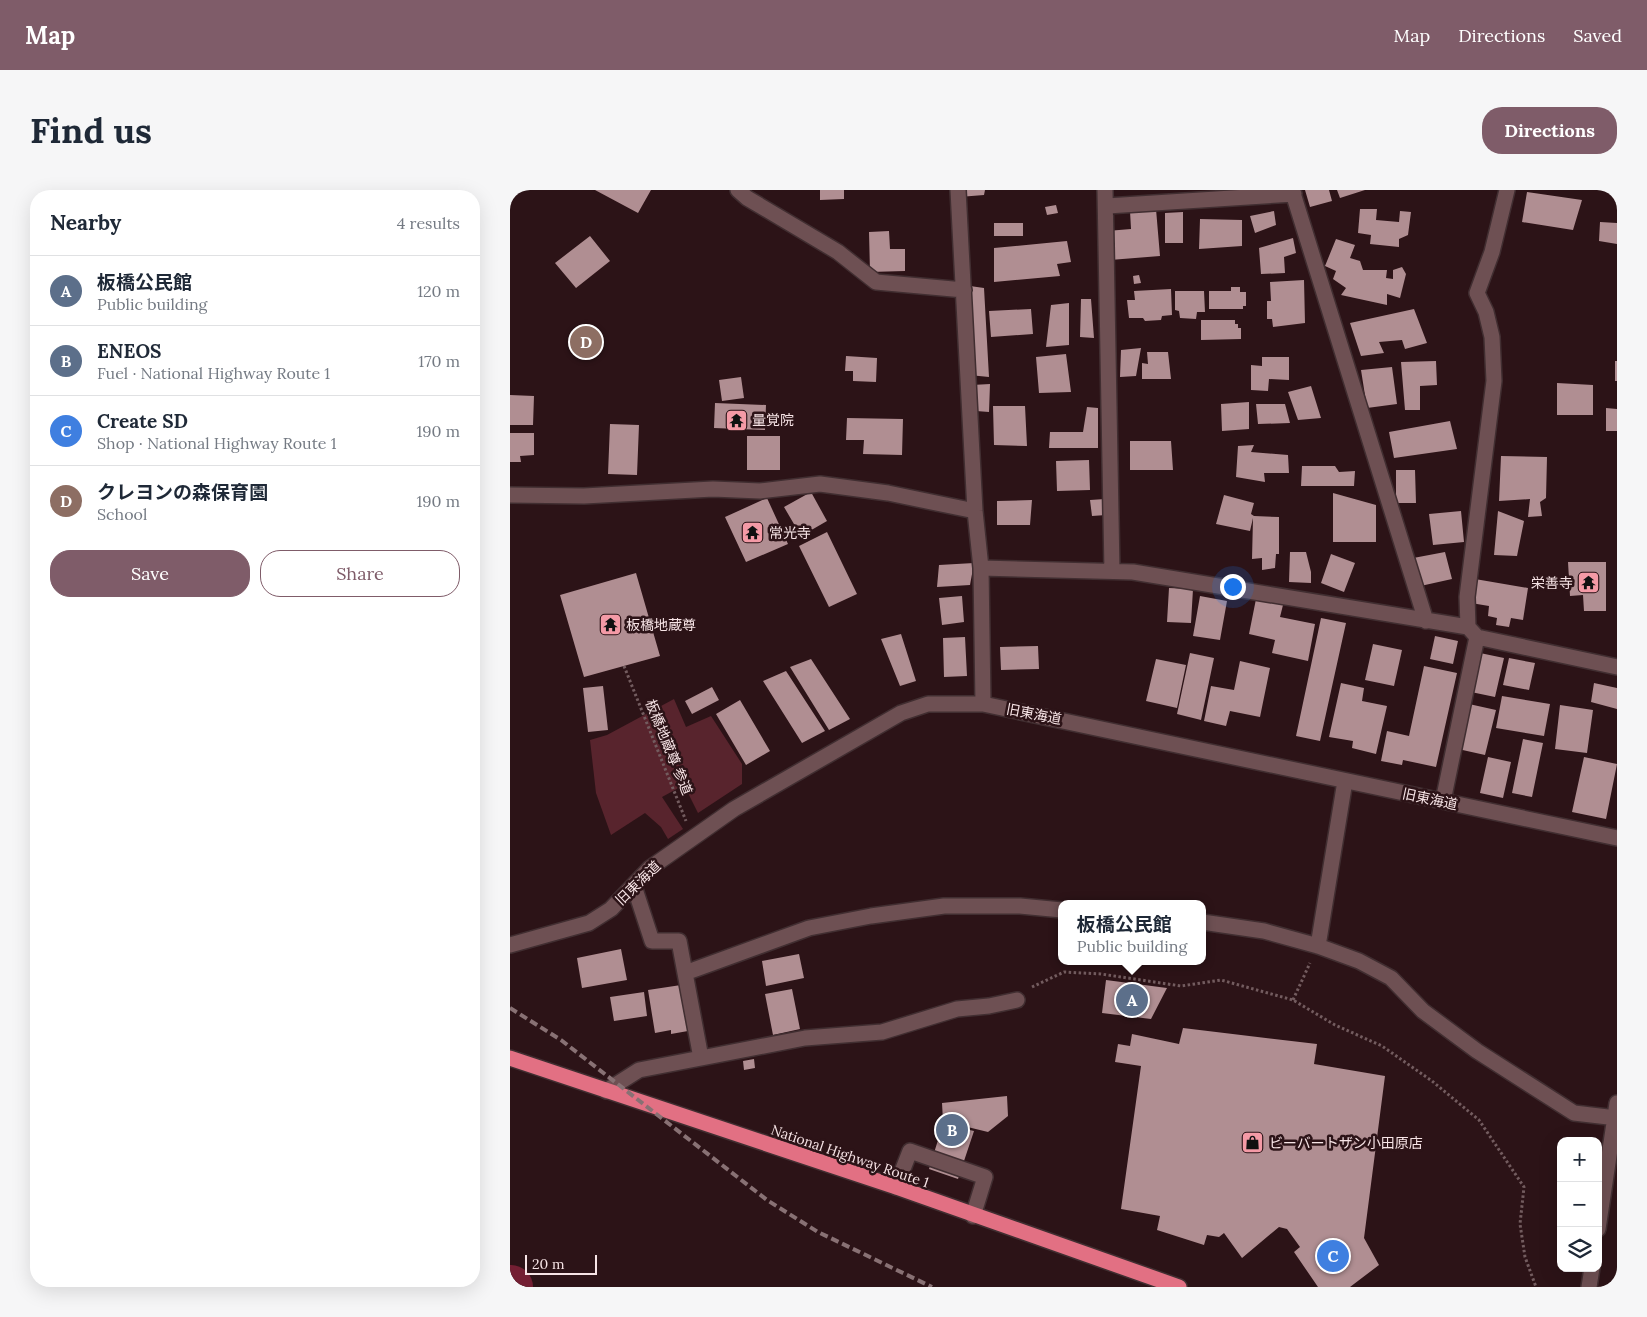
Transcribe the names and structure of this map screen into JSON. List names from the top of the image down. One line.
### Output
{"streets":{"highway":["National Highway Route 1"],"street":["旧東海道"],"path":["板橋地蔵尊 参道"]},"crossings":[["旧東海道","板橋地蔵尊 参道"]],"places":{"temple":["量覚院","常光寺","栄善寺","板橋地蔵尊"],"shop":["ビーバートザン小田原店"]},"scale_bar":"20 m","page":{"header":"Map","nav":["Map","Directions","Saved"],"buttons":["Directions",["Save","Share"]],"title":"Find us","heading":["Nearby","4 results"],"list":[{"mark":"A","name":"板橋公民館","note":"Public building","value":"120 m"},{"mark":"B","name":"ENEOS","note":"Fuel · National Highway Route 1","value":"170 m"},{"mark":"C","name":"Create SD","note":"Shop · National Highway Route 1","value":"190 m"},{"mark":"D","name":"クレヨンの森保育園","note":"School","value":"190 m"}],"pins":["D","A","B","C"],"popup":["板橋公民館","Public building"],"map_buttons":["+","−"],"scale":"20 m"}}
